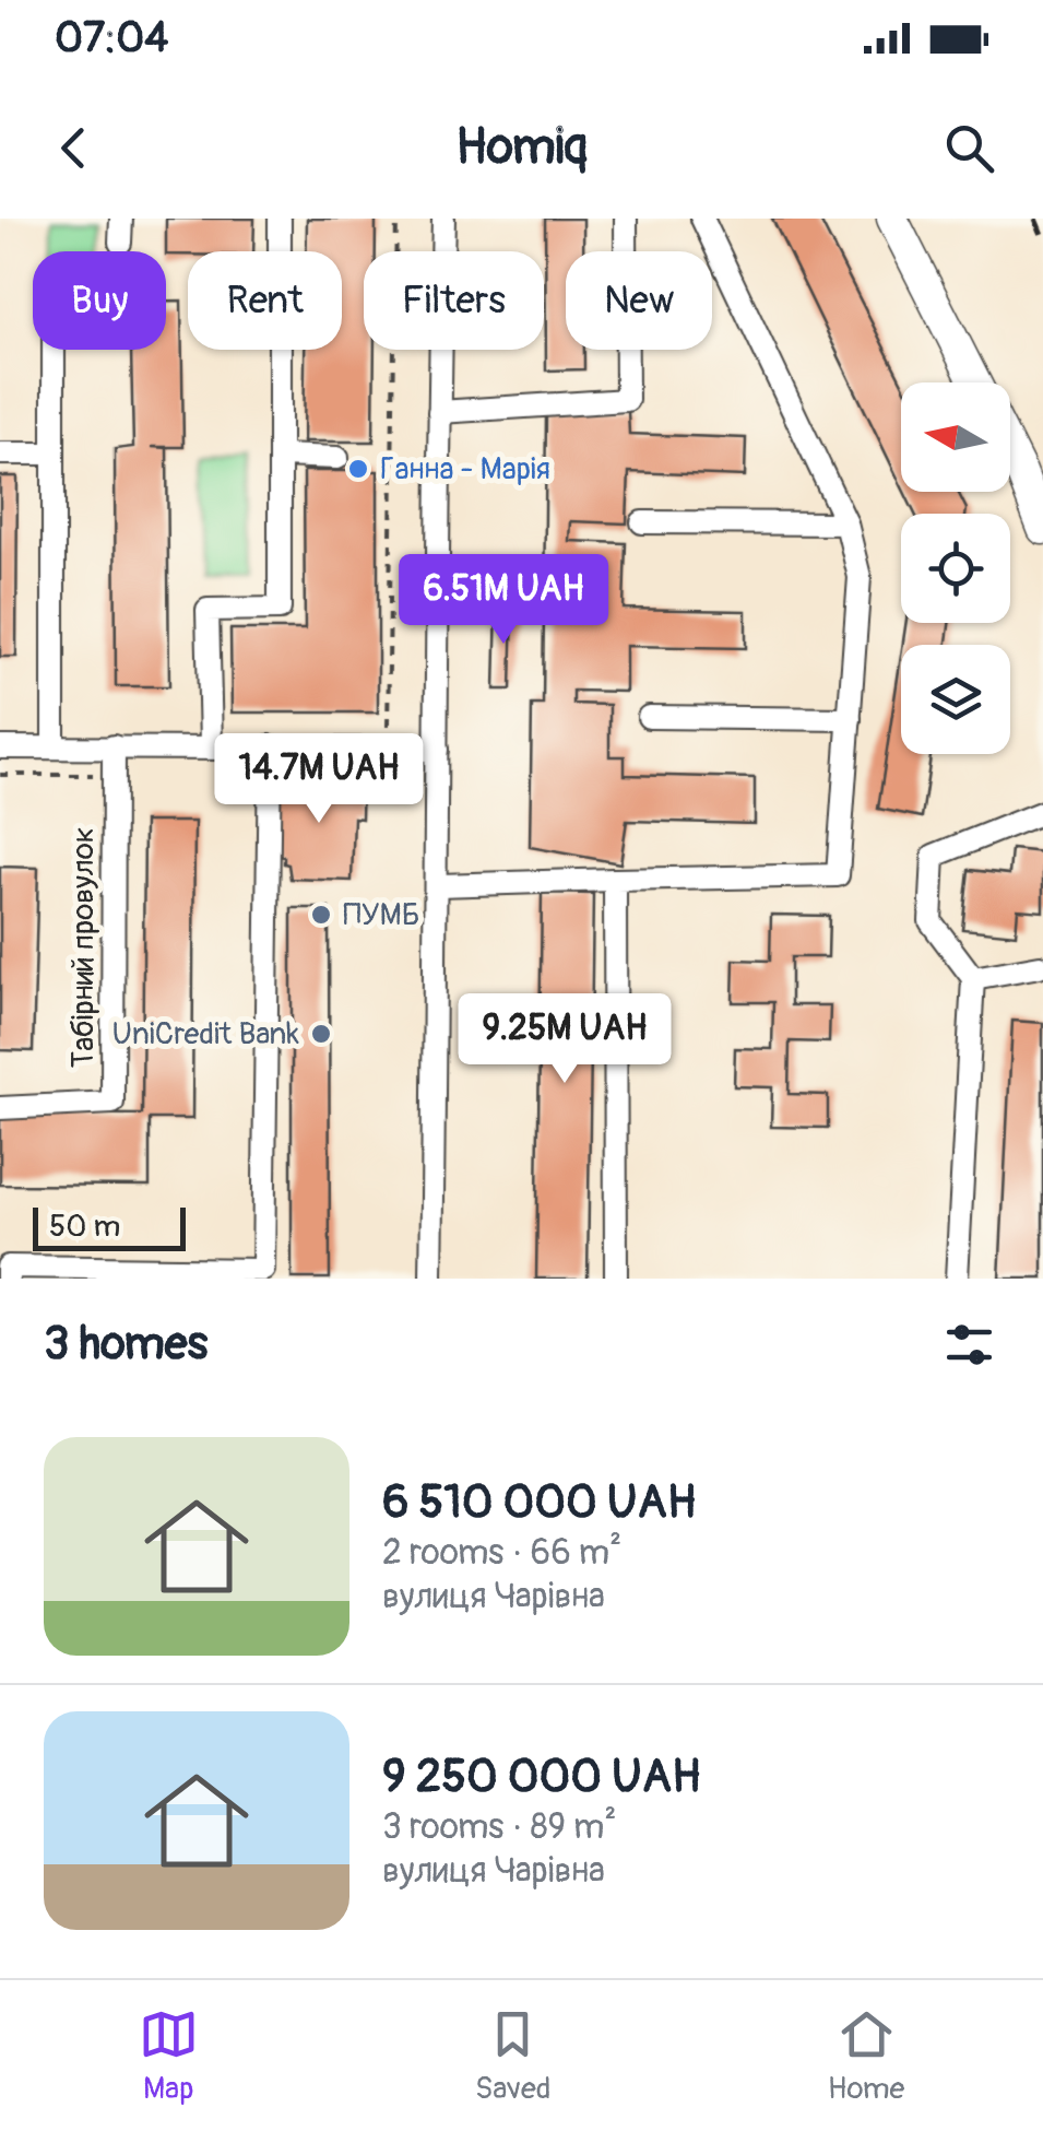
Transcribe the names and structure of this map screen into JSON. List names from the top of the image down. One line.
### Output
{"streets":{"street":["Табірний провулок"]},"places":["Ганна - Марія","ПУМБ","UniCredit Bank"],"scale_bar":"50 m","north":"left","page":{"status":"07:04","header":"Homiq","chip":["Buy","Rent","Filters","New"],"price":["6.51M UAH","14.7M UAH","9.25M UAH"],"scale":"50 m","heading":"3 homes","list":[{"name":"6 510 000 UAH","note":"2 rooms · 66 m² · вулиця Чарівна"},{"name":"9 250 000 UAH","note":"3 rooms · 89 m² · вулиця Чарівна"}],"tabs":["Map","Saved","Home"]}}
